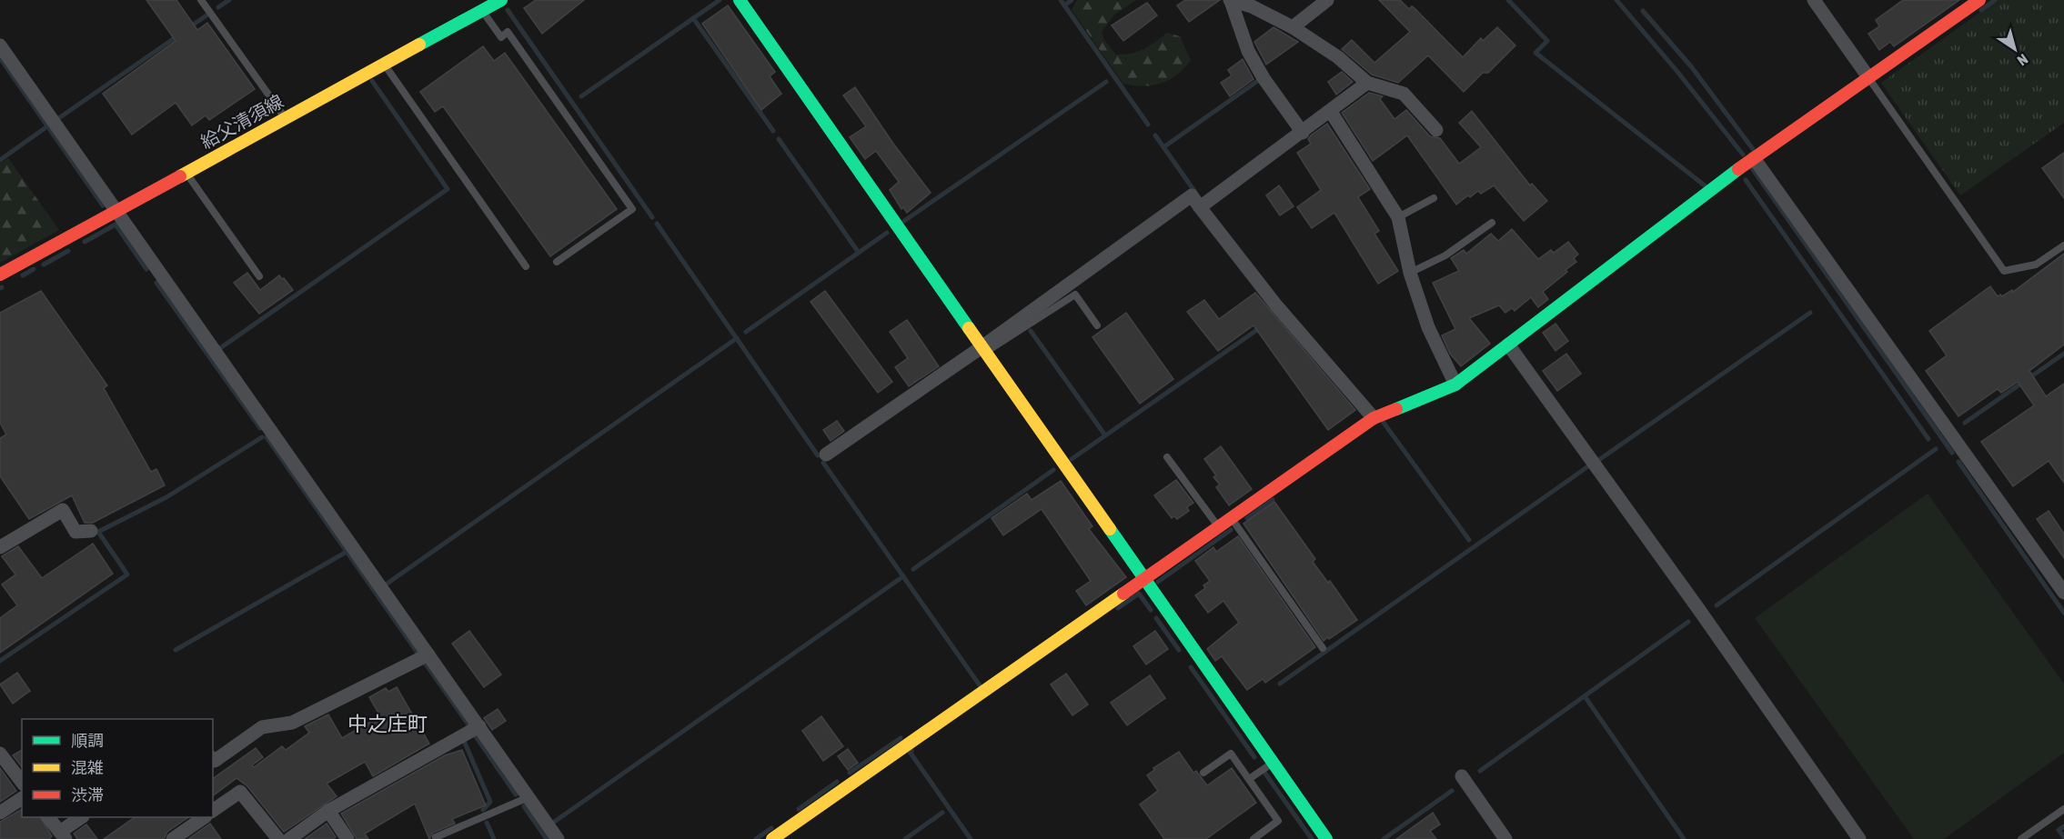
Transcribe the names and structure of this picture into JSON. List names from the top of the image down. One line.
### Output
{"streets":{"street":["給父清須線"]},"districts":["中之庄町"],"legend":["順調","混雑","渋滞"],"north":"bottom right"}
